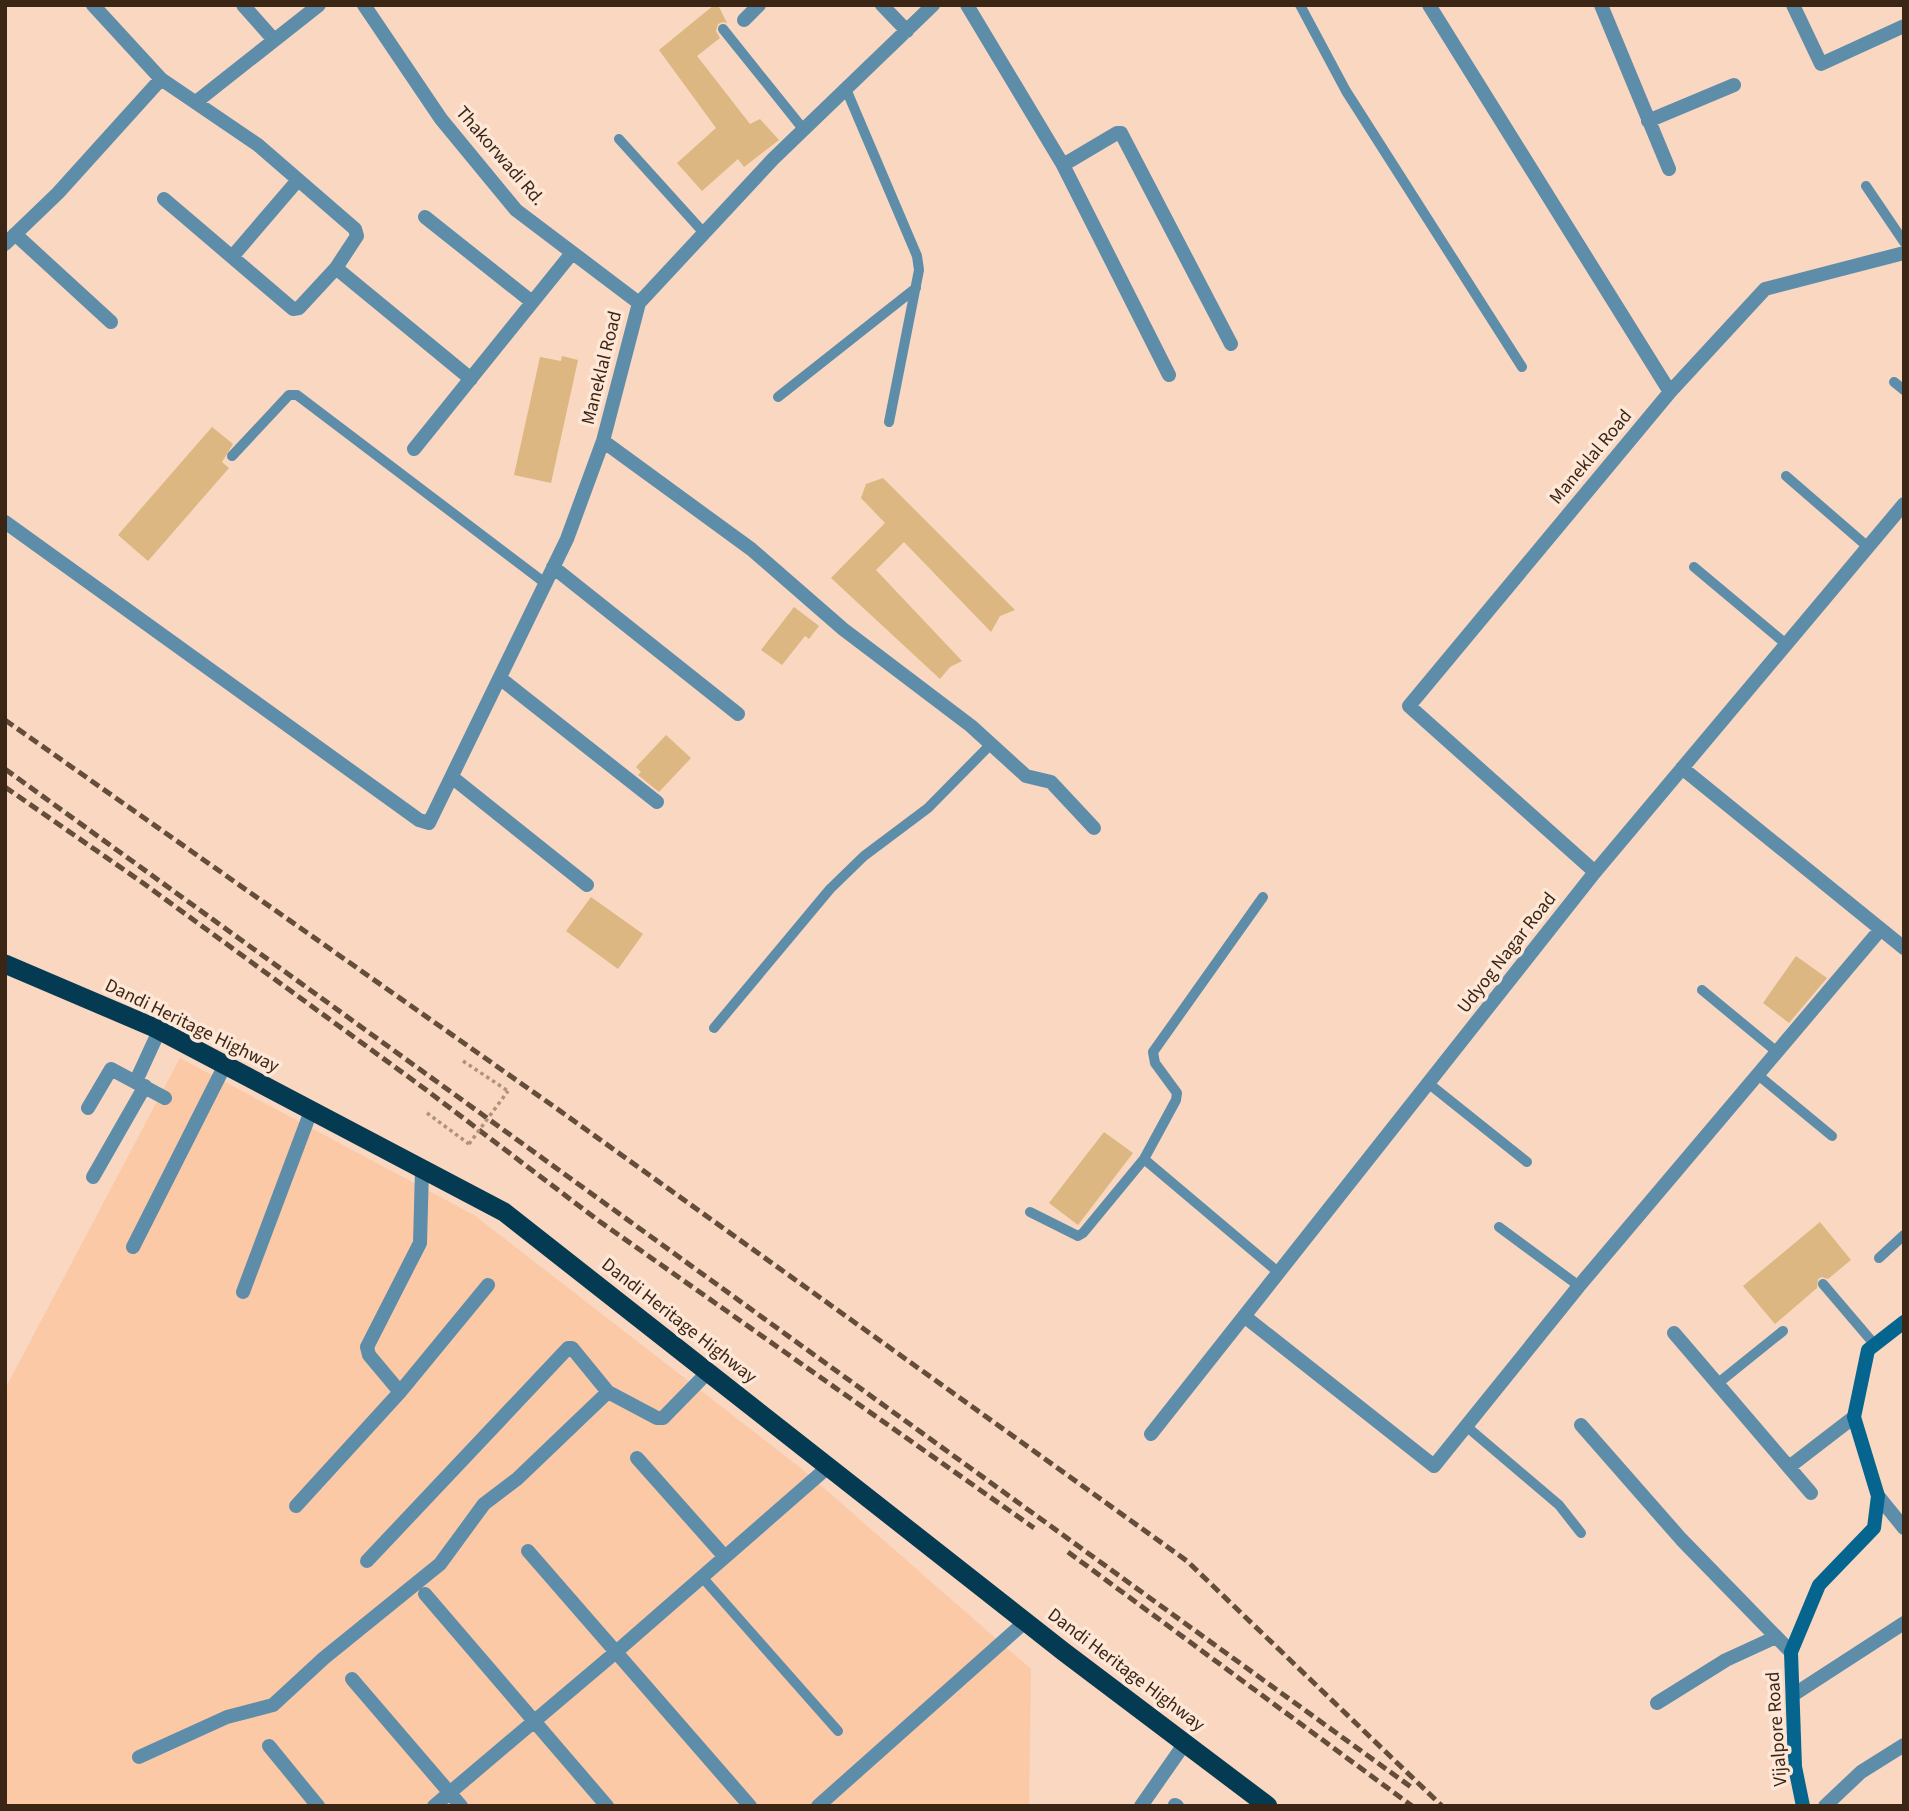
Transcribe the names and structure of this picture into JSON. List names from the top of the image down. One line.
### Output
{"streets":{"highway":["Dandi Heritage Highway"],"main road":["Vijalpore Road"],"street":["Thakorwadi Rd.","Maneklal Road","Udyog Nagar Road"]},"crossings":[["Thakorwadi Rd.","Maneklal Road"],["Maneklal Road","Udyog Nagar Road"]]}
